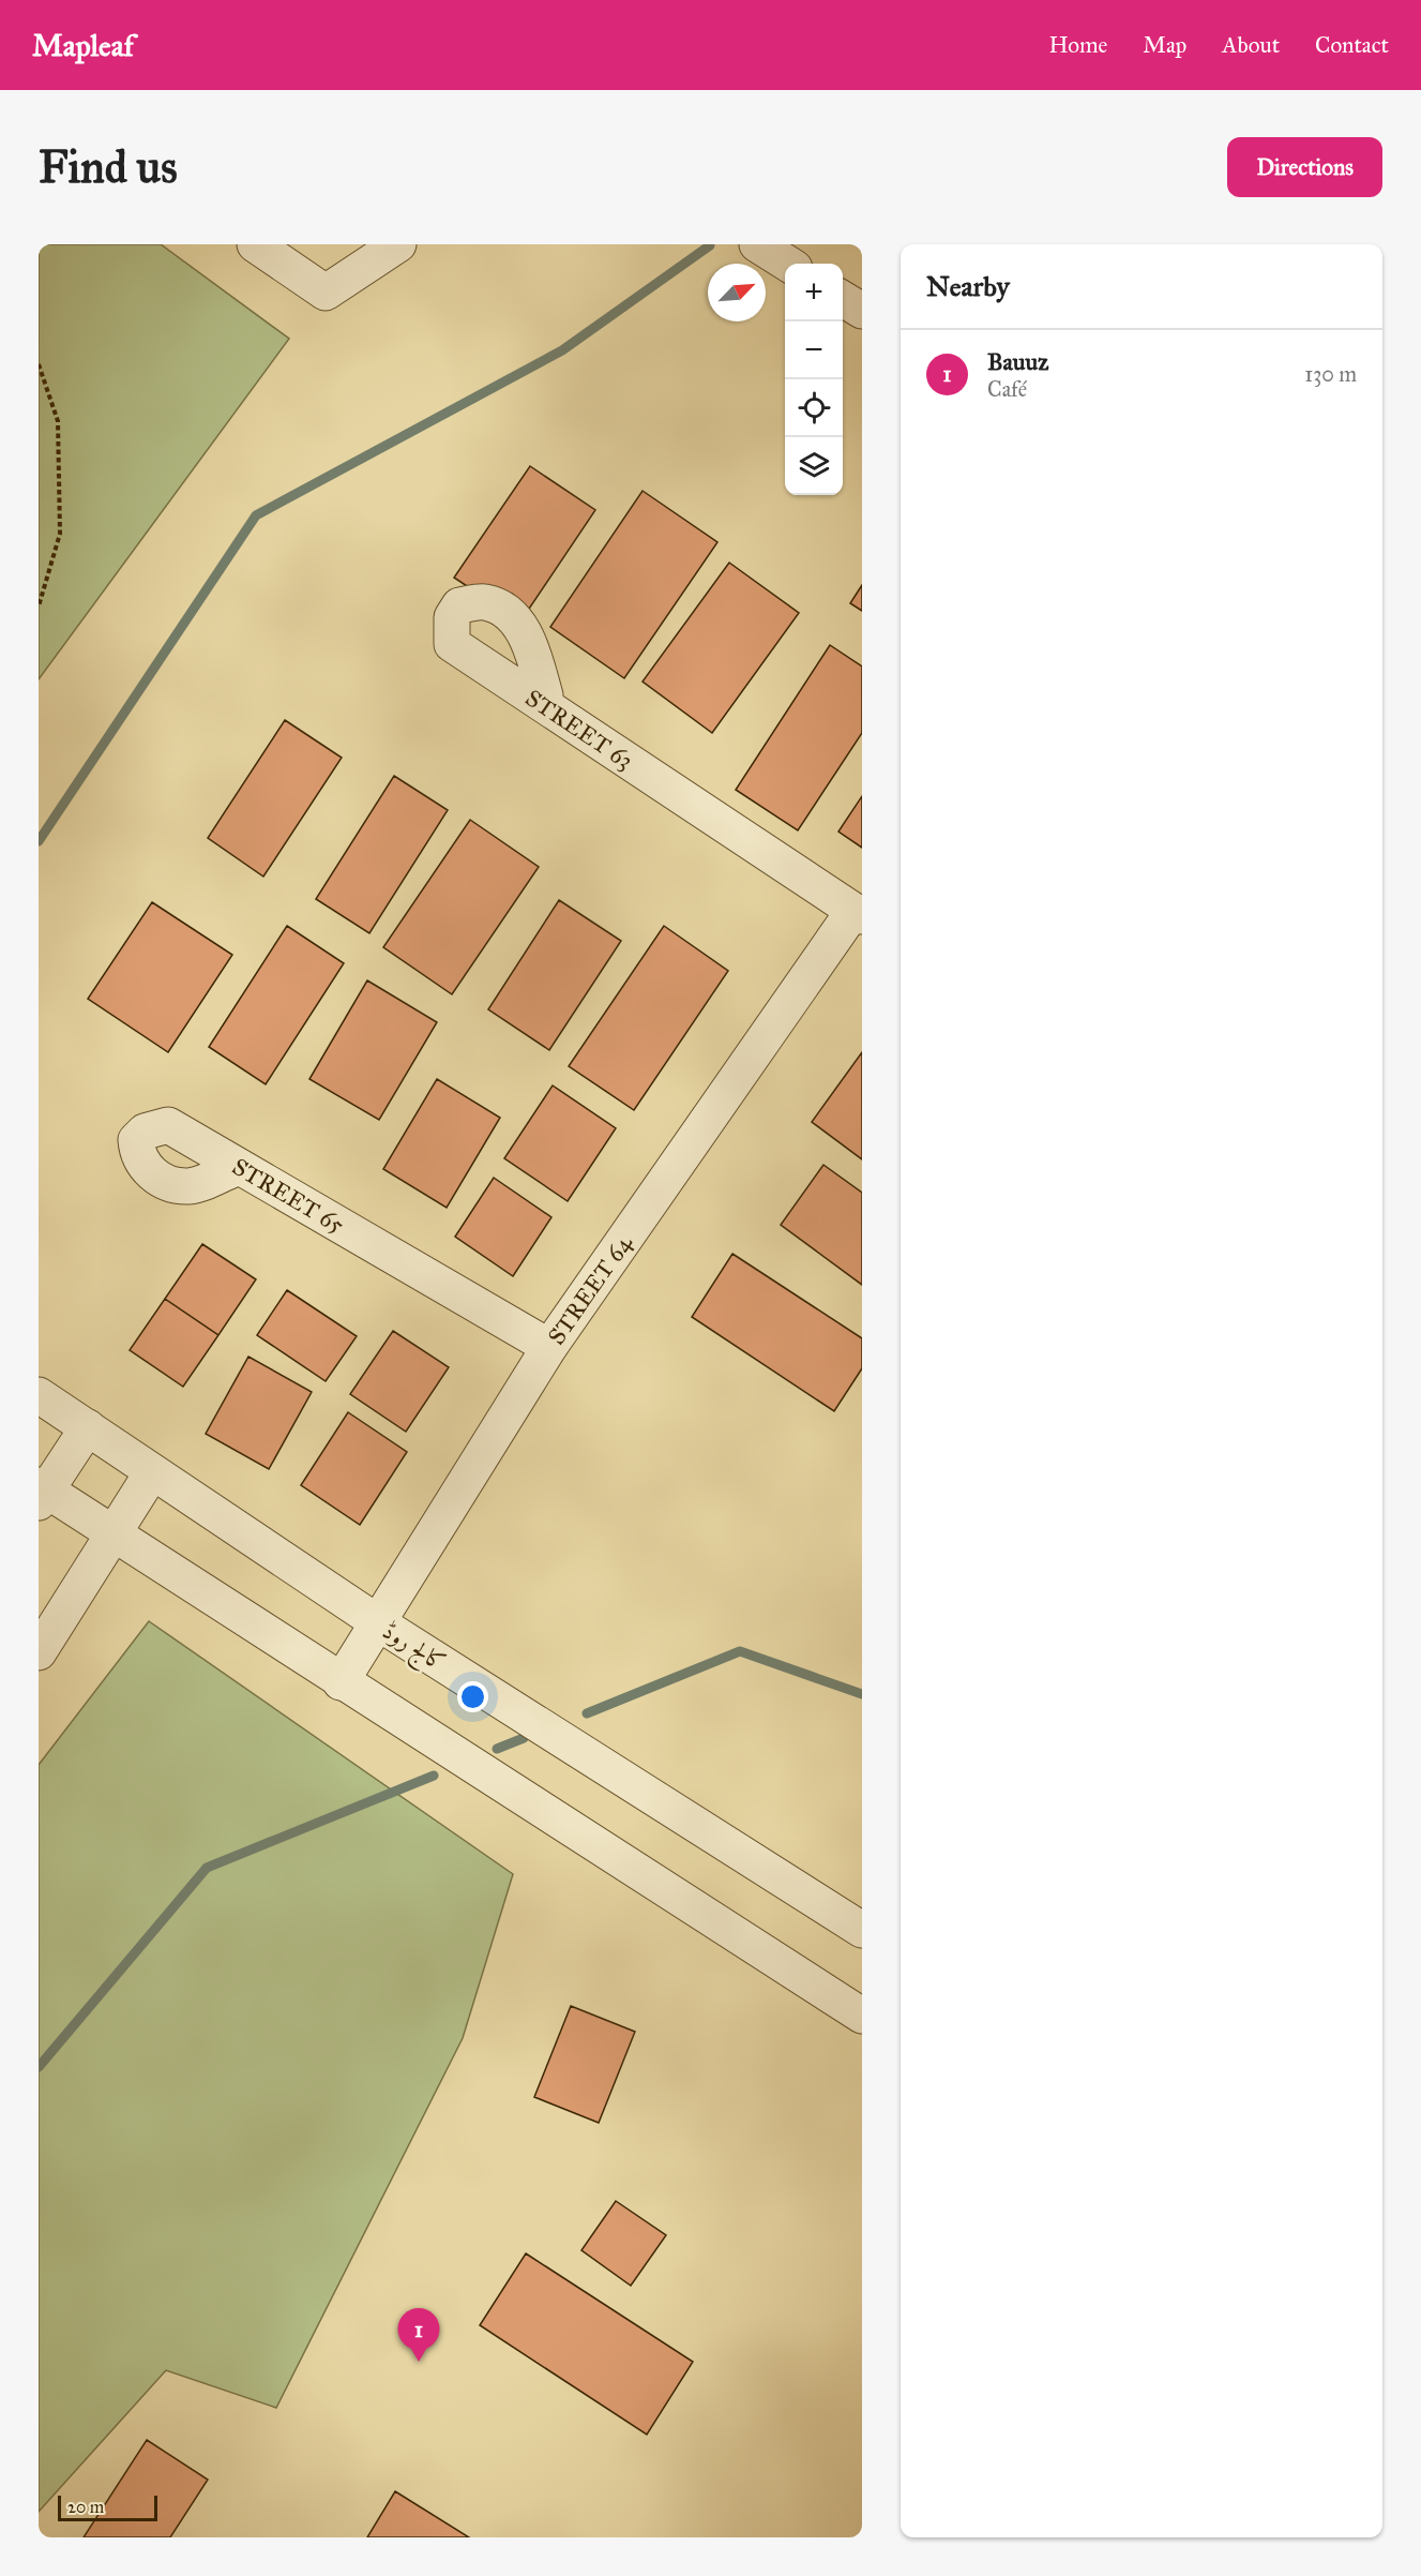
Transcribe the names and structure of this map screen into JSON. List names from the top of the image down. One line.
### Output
{"streets":{"street":["STREET 63","STREET 65","STREET 64","کالج روڈ"]},"crossings":[["STREET 63","STREET 64"],["STREET 65","STREET 64"],["STREET 64","کالج روڈ"]],"scale_bar":"20 m","north":"top right","page":{"header":"Mapleaf","nav":["Home","Map","About","Contact"],"buttons":"Directions","title":"Find us","heading":"Nearby","map_buttons":["+","−"],"list":[{"mark":"1","name":"Bauuz","note":"Café","value":"130 m"}],"pins":"1","scale":"20 m"}}
